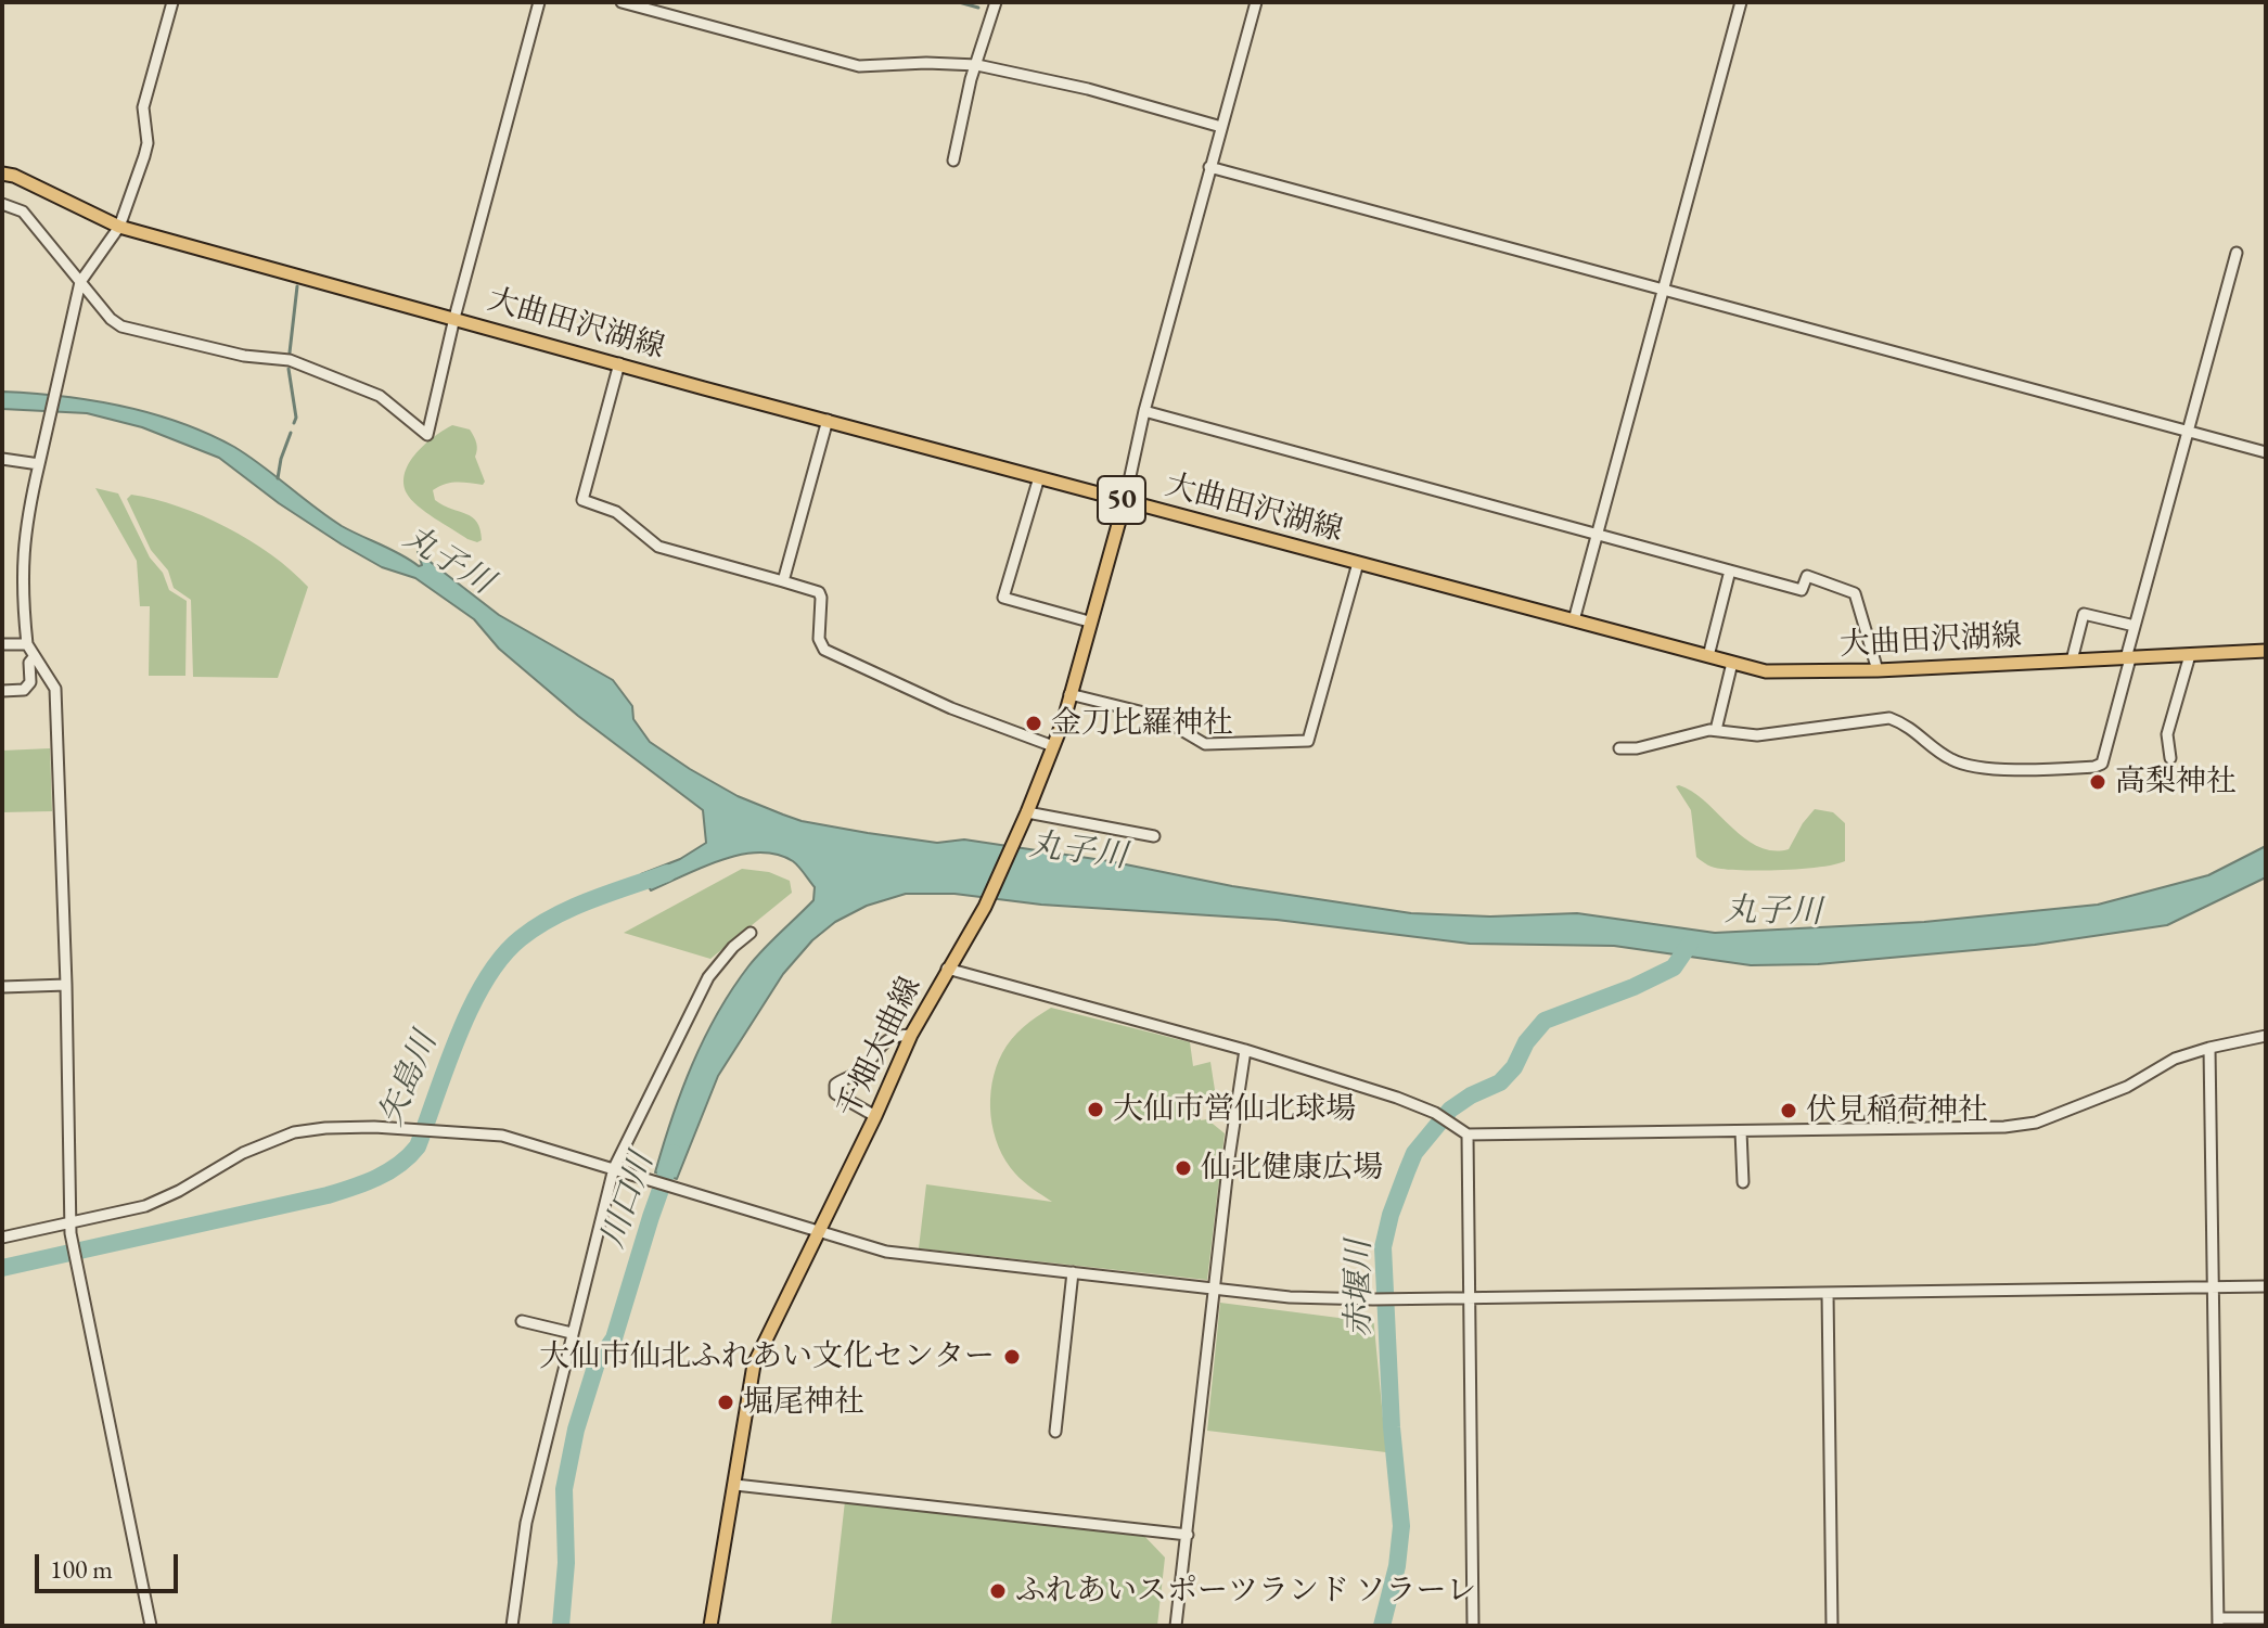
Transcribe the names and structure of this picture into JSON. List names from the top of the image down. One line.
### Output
{"streets":{"main road":["大曲田沢湖線","50","千畑大曲線"]},"crossings":[["大曲田沢湖線","千畑大曲線"]],"water":["丸子川","矢島川","川口川","赤堰川"],"places":["金刀比羅神社","高梨神社","大仙市営仙北球場","伏見稲荷神社","仙北健康広場","大仙市仙北ふれあい文化センター","堀尾神社","ふれあいスポーツランド ソラーレ"],"scale_bar":"100 m"}
